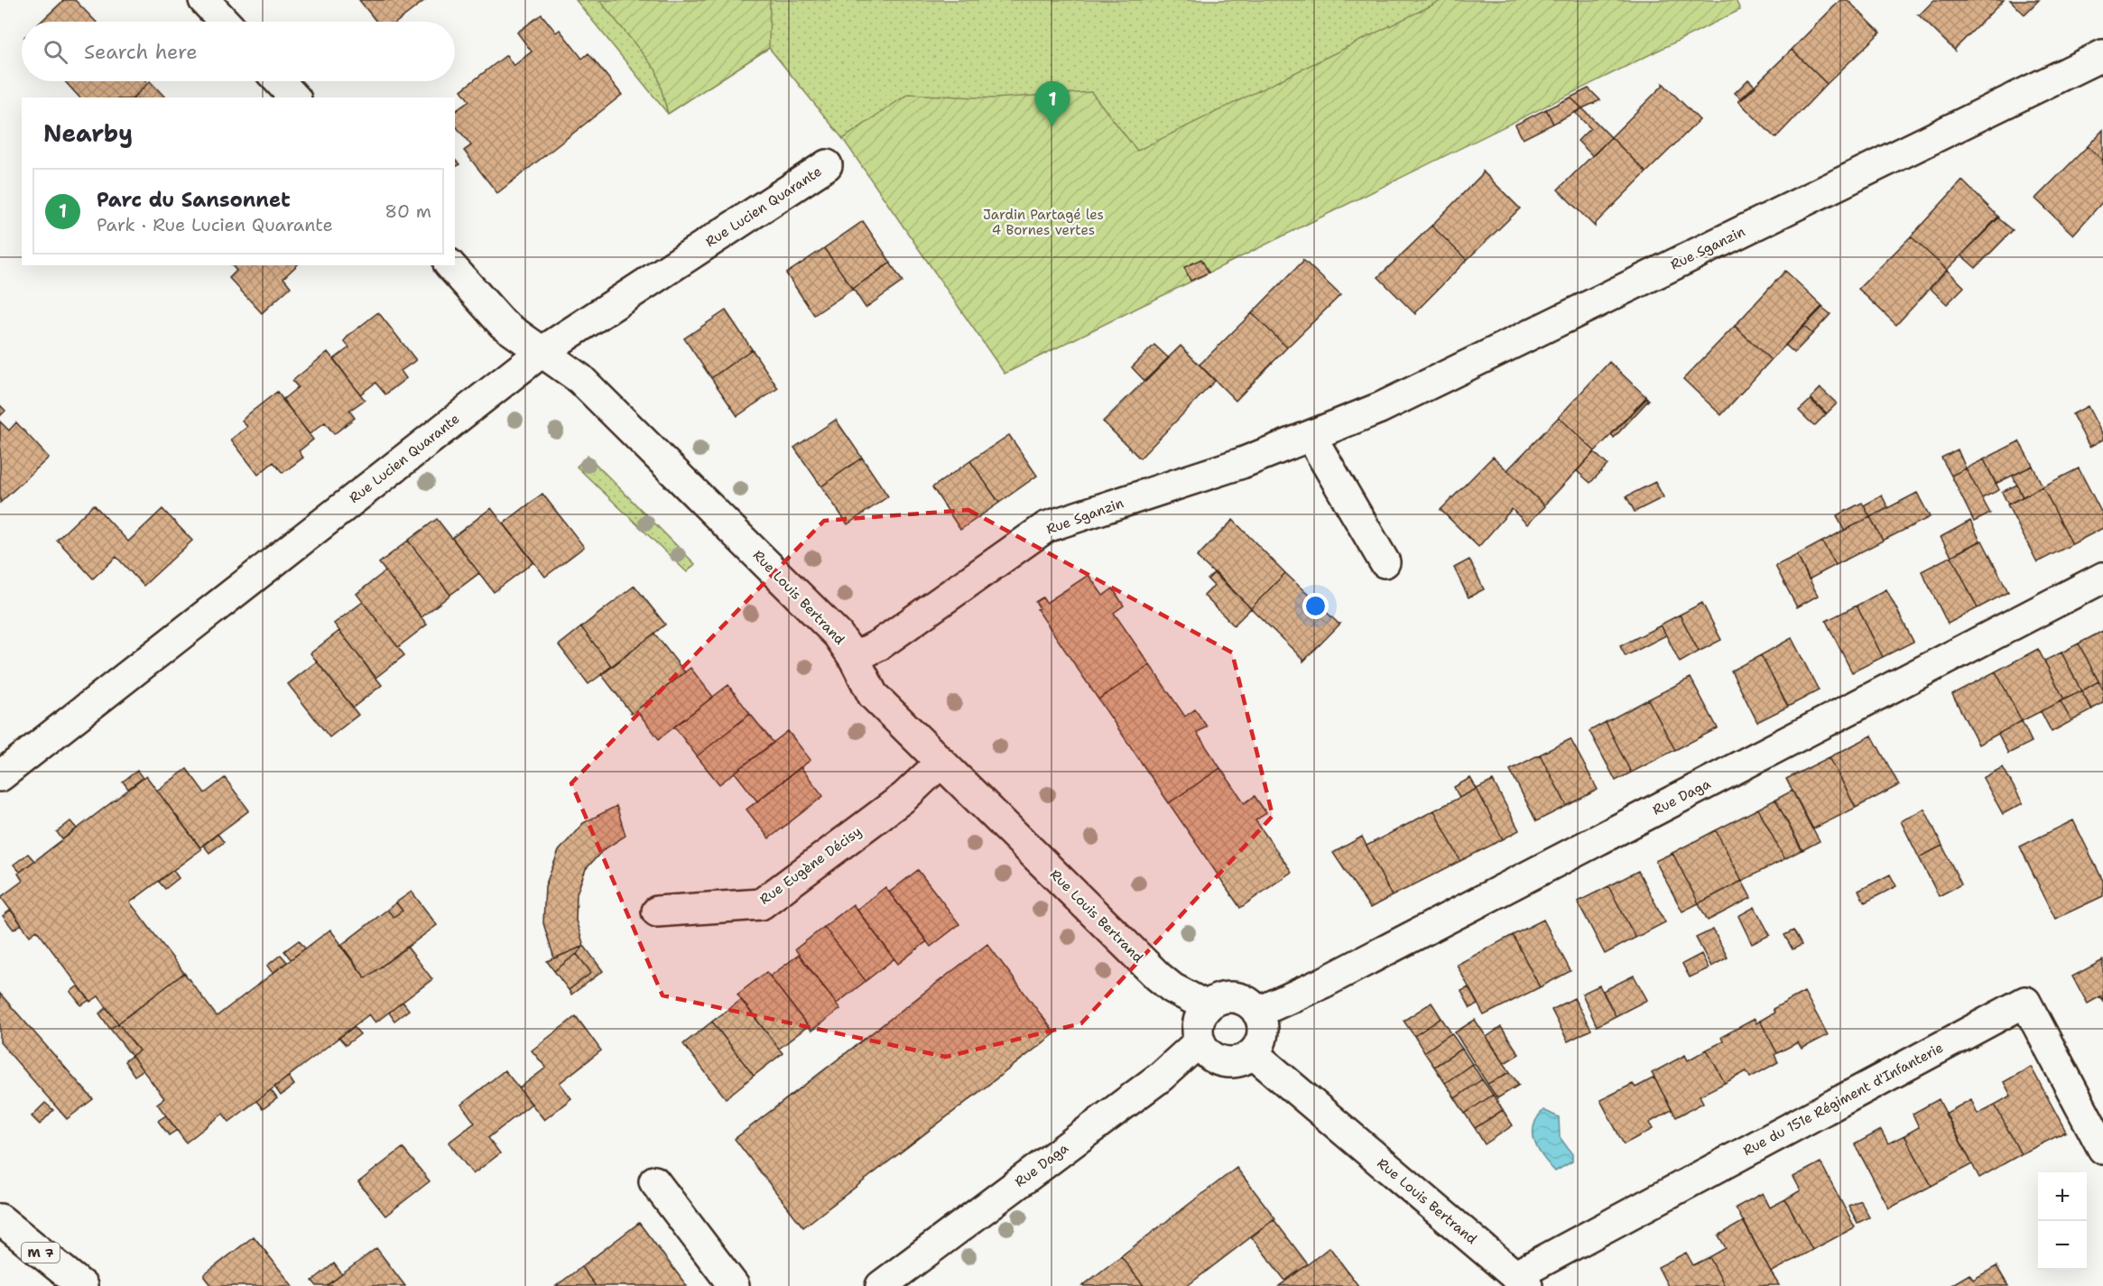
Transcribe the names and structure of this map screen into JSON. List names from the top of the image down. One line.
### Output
{"streets":{"street":["Rue Lucien Quarante","Rue Sganzin","Rue Louis Bertrand","Rue Daga","Rue Eugène Décisy","Rue du 151e Régiment d'Infanterie","M 7"]},"crossings":[["Rue Lucien Quarante","Rue Louis Bertrand"],["Rue Sganzin","Rue Louis Bertrand"],["Rue Louis Bertrand","Rue Daga"],["Rue Louis Bertrand","Rue Eugène Décisy"],["Rue Louis Bertrand","Rue du 151e Régiment d'Infanterie"]],"parks":["Jardin Partagé les 4 Bornes vertes"],"page":{"search":"Search here","pins":"1","heading":"Nearby","list":[{"mark":"1","name":"Parc du Sansonnet","note":"Park · Rue Lucien Quarante","value":"80 m"}],"map_buttons":["+","−"]}}
